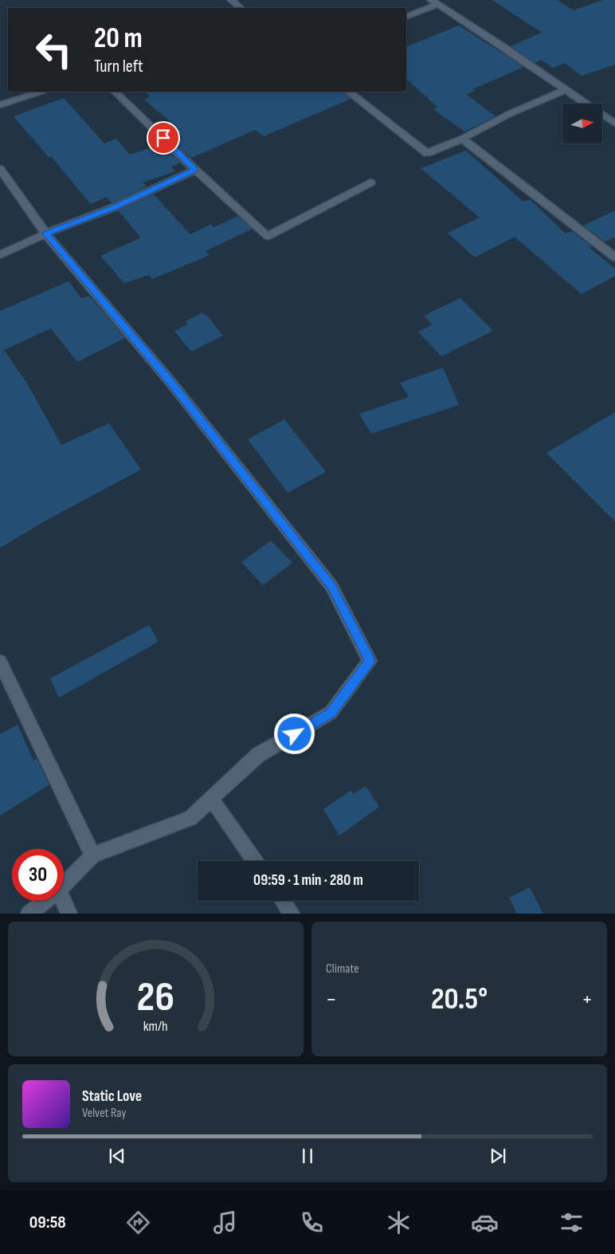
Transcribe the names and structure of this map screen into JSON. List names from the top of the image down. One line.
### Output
{"north":"right","page":{"turn":["20 m","Turn left"],"limit":"30","trip":"09:59 · 1 min · 280 m","tile":"Climate","heat":["−","20.5°","+"],"song":["Static Love","Velvet Ray"],"tabs":"09:58","gauge":["26","km/h"]}}
